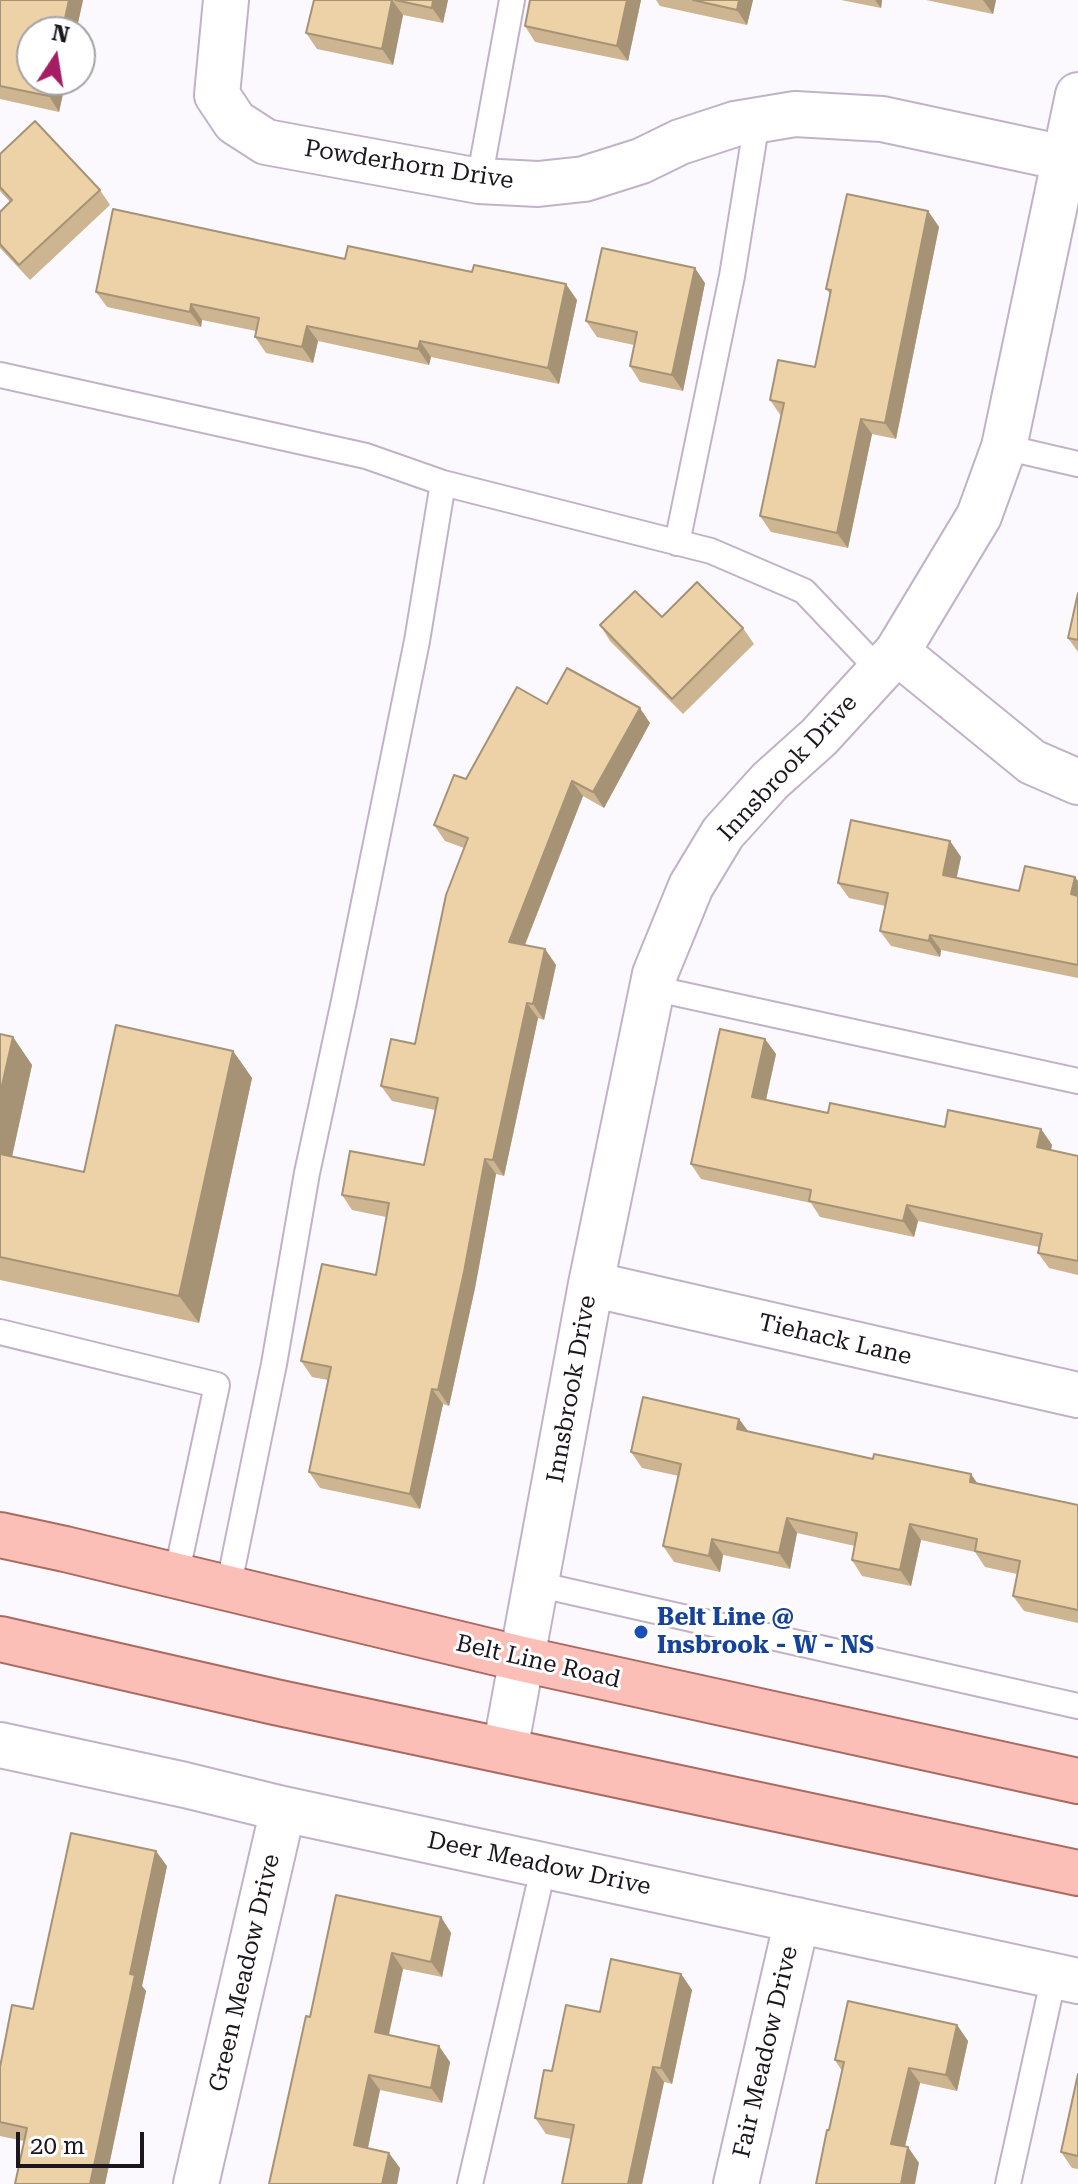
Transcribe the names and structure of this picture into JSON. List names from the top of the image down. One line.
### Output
{"streets":{"main road":["Belt Line Road"],"street":["Powderhorn Drive","Innsbrook Drive","Tiehack Lane","Deer Meadow Drive","Green Meadow Drive","Fair Meadow Drive"]},"crossings":[["Powderhorn Drive","Innsbrook Drive"],["Innsbrook Drive","Tiehack Lane"],["Innsbrook Drive","Belt Line Road"],["Deer Meadow Drive","Green Meadow Drive"],["Deer Meadow Drive","Fair Meadow Drive"]],"places":["Belt Line @ Insbrook - W - NS"],"scale_bar":"20 m","north":"top"}
